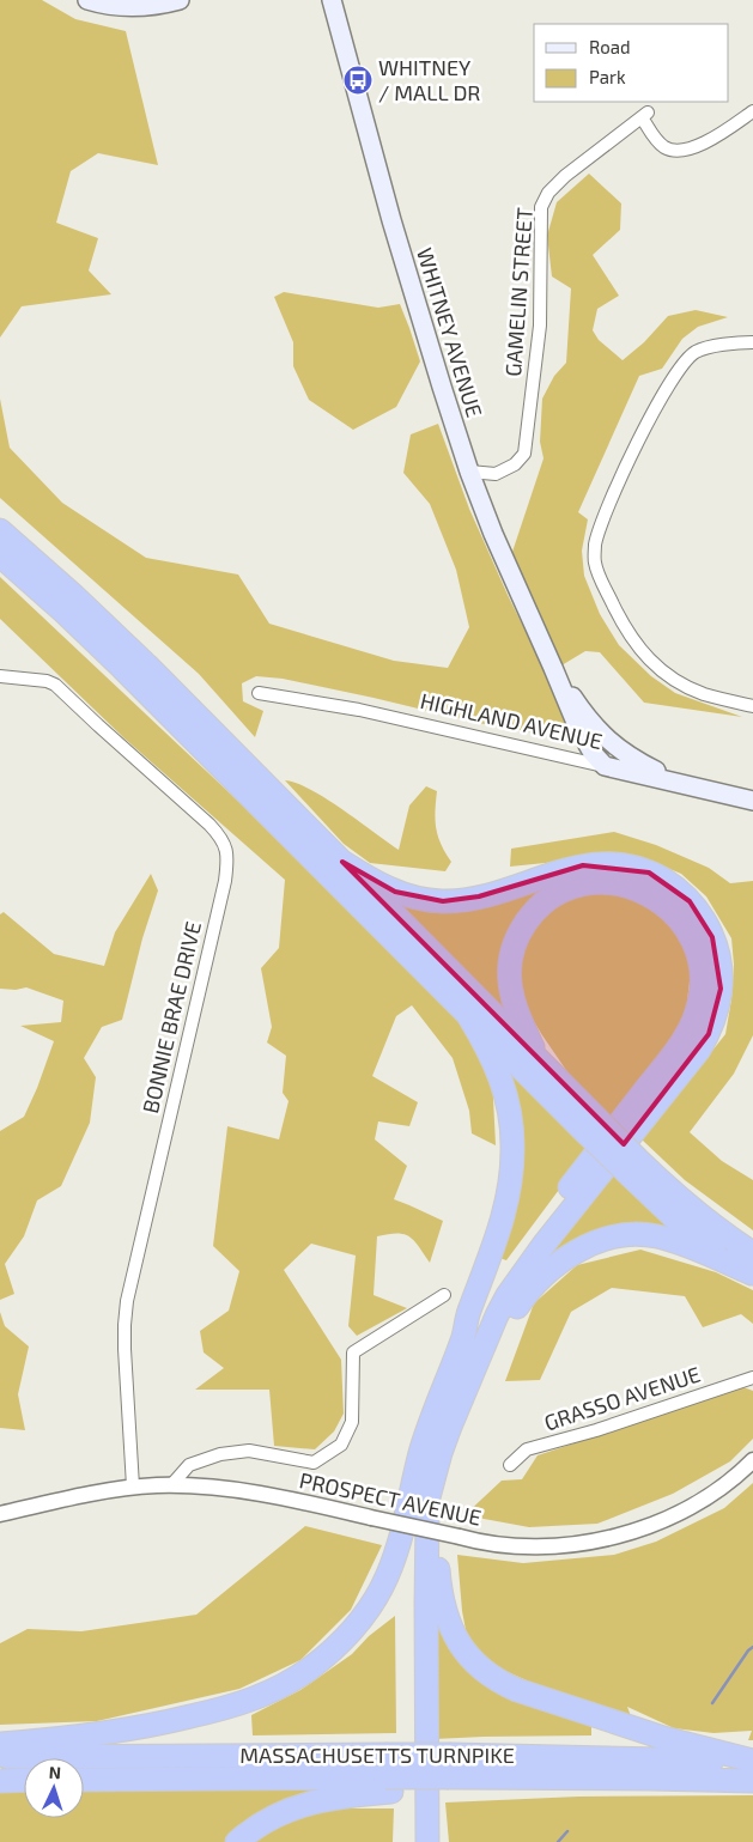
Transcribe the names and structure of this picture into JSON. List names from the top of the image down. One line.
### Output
{"streets":{"highway":["MASSACHUSETTS TURNPIKE"],"main road":["WHITNEY AVENUE","HIGHLAND AVENUE"],"street":["GAMELIN STREET","BONNIE BRAE DRIVE","GRASSO AVENUE","PROSPECT AVENUE"]},"crossings":[["GAMELIN STREET","WHITNEY AVENUE"],["WHITNEY AVENUE","HIGHLAND AVENUE"],["BONNIE BRAE DRIVE","PROSPECT AVENUE"]],"places":{"bus stop":["WHITNEY / MALL DR"]},"legend":["Road","Park"],"north":"top"}
